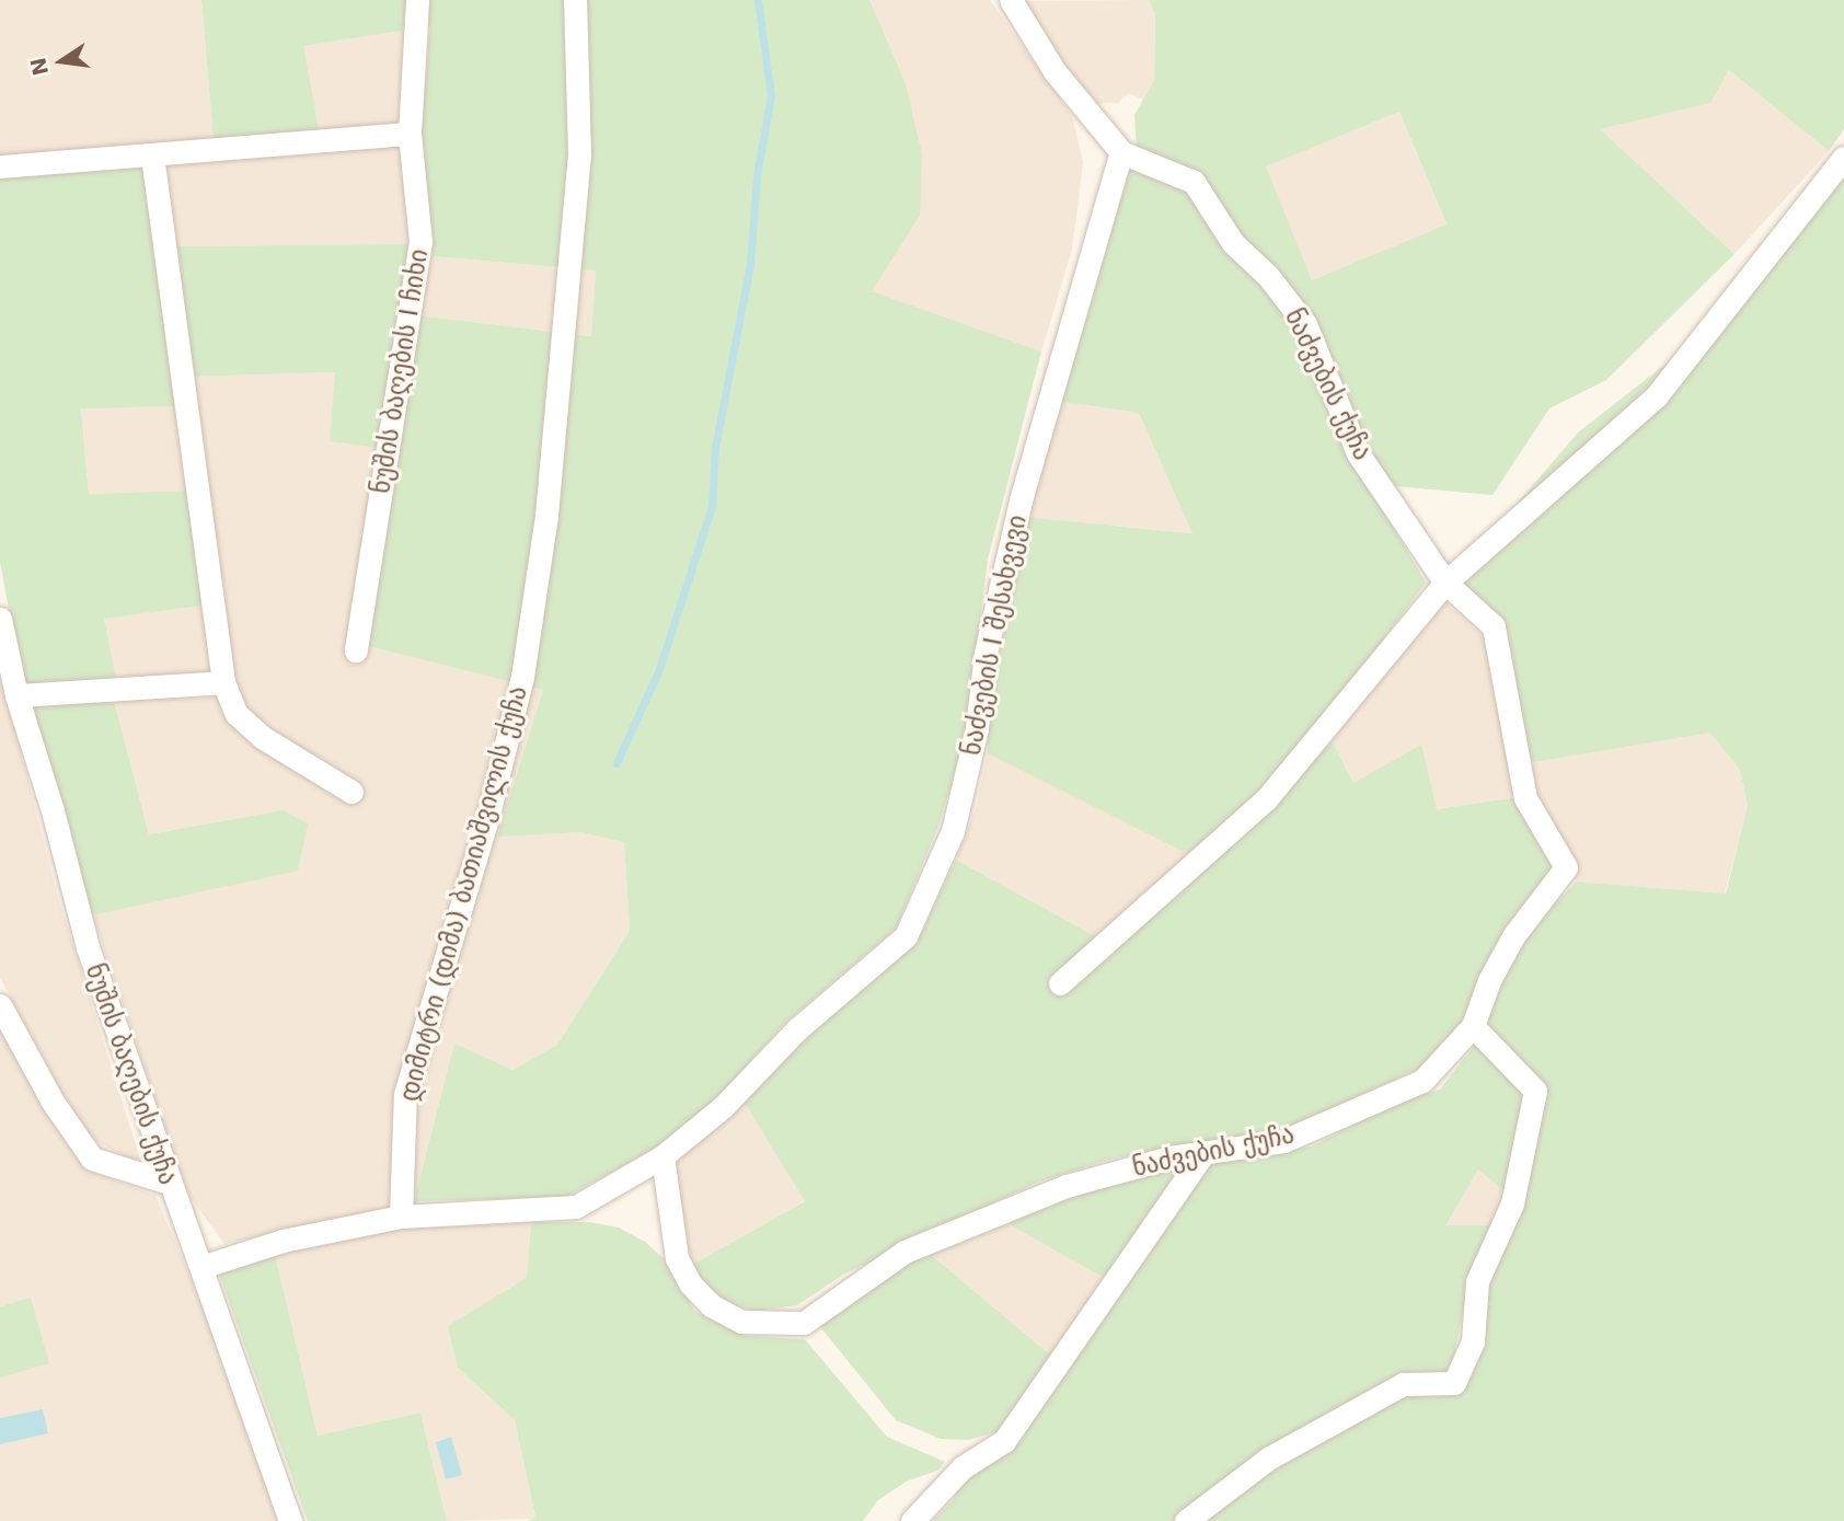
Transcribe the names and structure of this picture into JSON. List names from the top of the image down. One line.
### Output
{"streets":{"street":["ნუშის ბაღების I ჩიხი","ნაძვების ქუჩა","ნაძვების I შესახვევი","დიმიტრი (დიმა) ბათიაშვილის ქუჩა","ნუშის ბაღების ქუჩა"]},"crossings":[["ნაძვების ქუჩა","ნაძვების I შესახვევი"]],"north":"left"}
